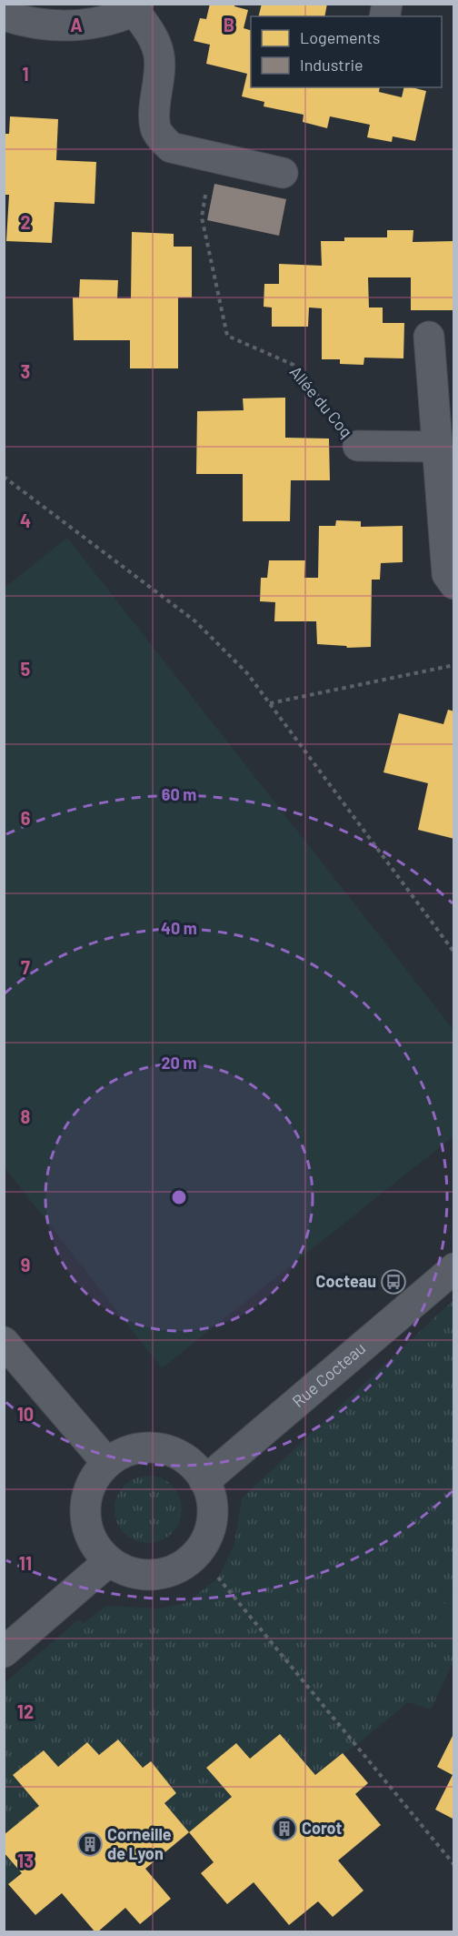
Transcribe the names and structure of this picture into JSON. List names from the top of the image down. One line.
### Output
{"streets":{"street":["Allée du Coq","Rue Cocteau"]},"places":{"bus stop":["Cocteau"],"building":["Corot","Corneille de Lyon"]},"legend":["Logements","Industrie"],"grid":{"columns":["A","B"],"rows":["1","2","3","4","5","6","7","8","9","10","11","12","13"]},"rings":["60 m","40 m","20 m"]}
